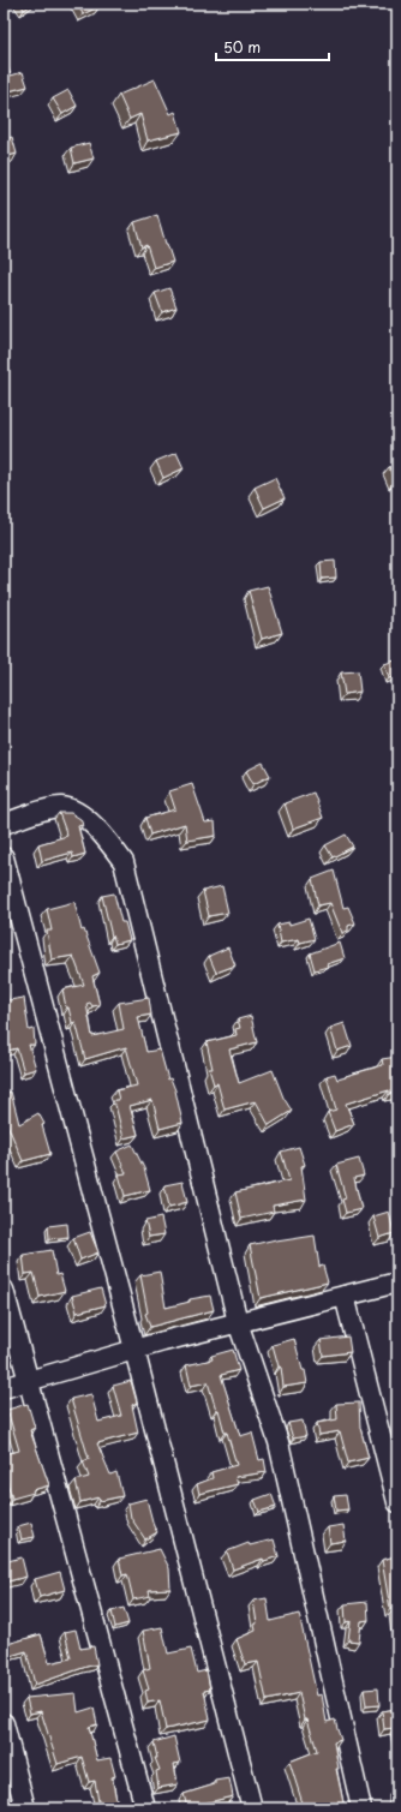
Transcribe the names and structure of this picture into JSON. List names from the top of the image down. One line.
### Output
{"scale_bar":"50 m"}
